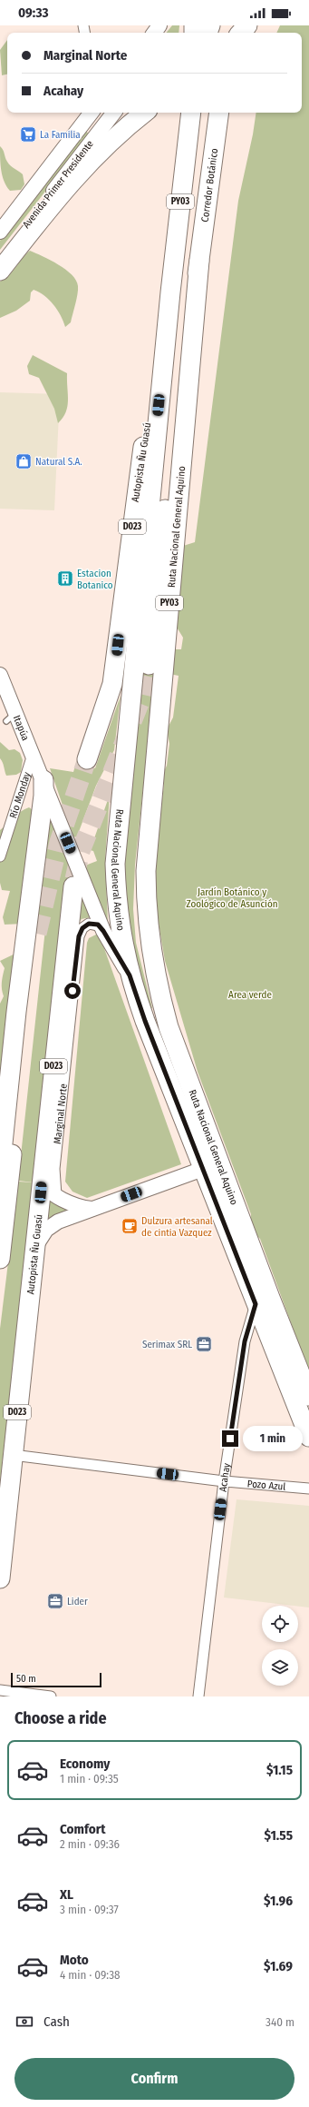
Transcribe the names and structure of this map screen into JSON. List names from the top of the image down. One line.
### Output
{"streets":{"highway":["Corredor Botánico","PY03","Autopista Ñu Guasú","D023","Ruta Nacional General Aquino"],"main road":["Avenida Primer Presidente","Itapúa"],"street":["Río Monday","Marginal Norte","Acahay","Pozo Azul"]},"crossings":[["Corredor Botánico","Ruta Nacional General Aquino"],["PY03","Autopista Ñu Guasú"],["PY03","Ruta Nacional General Aquino"],["Autopista Ñu Guasú","Ruta Nacional General Aquino"],["Autopista Ñu Guasú","Pozo Azul"],["Ruta Nacional General Aquino","Itapúa"],["Ruta Nacional General Aquino","Acahay"],["Itapúa","Río Monday"],["Itapúa","Marginal Norte"],["Acahay","Pozo Azul"]],"parks":["Jardín Botánico y Zoológico de Asunción","Area verde"],"places":{"supermarket":["La Familia"],"shop":["Natural S.A."],"building":["Estacion Botanico"],"cafe":["Dulzura artesanal de cintia Vazquez"],"office":["Serimax SRL","Lider"]},"scale_bar":"50 m","page":{"status":"09:33","banner":["Marginal Norte","Acahay"],"bubble":"1 min","scale":"50 m","heading":"Choose a ride","list":[{"name":"Economy","note":"1 min · 09:35","value":"$1.15"},{"name":"Comfort","note":"2 min · 09:36","value":"$1.55"},{"name":"XL","note":"3 min · 09:37","value":"$1.96"},{"name":"Moto","note":"4 min · 09:38","value":"$1.69"}],"pay":["Cash","340 m"],"buttons":"Confirm"}}
